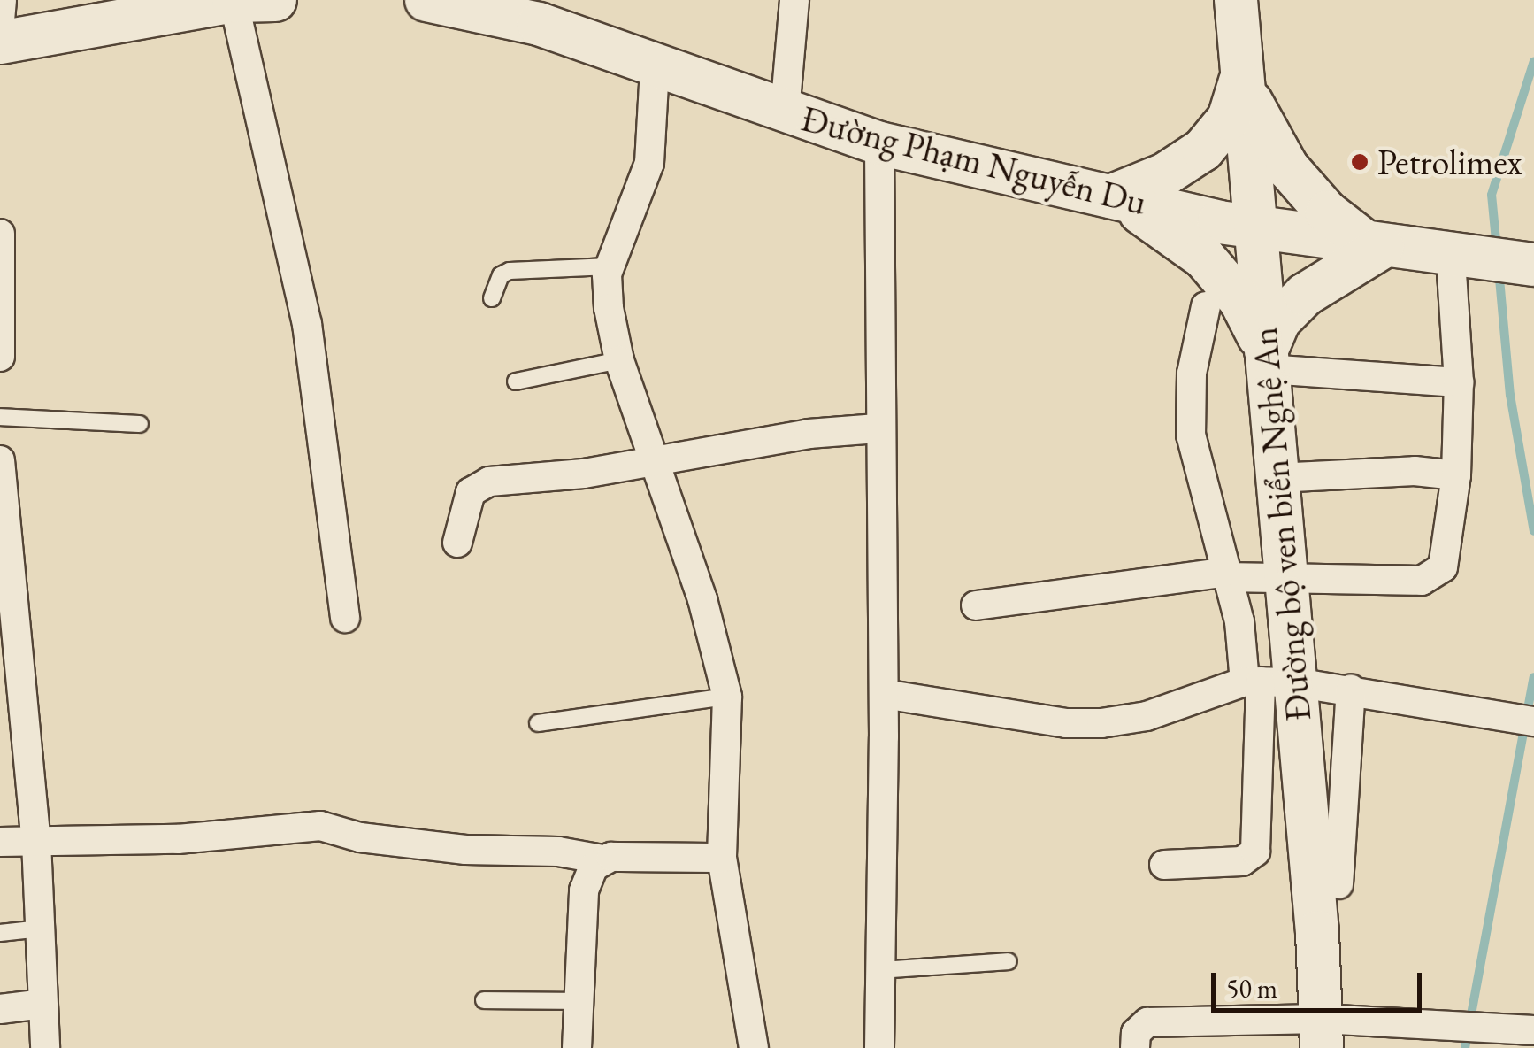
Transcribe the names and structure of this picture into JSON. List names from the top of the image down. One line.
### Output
{"streets":{"main road":["Đường Phạm Nguyễn Du","Đường bộ ven biển Nghệ An"]},"crossings":[["Đường Phạm Nguyễn Du","Đường bộ ven biển Nghệ An"]],"places":["Petrolimex"],"scale_bar":"50 m"}
